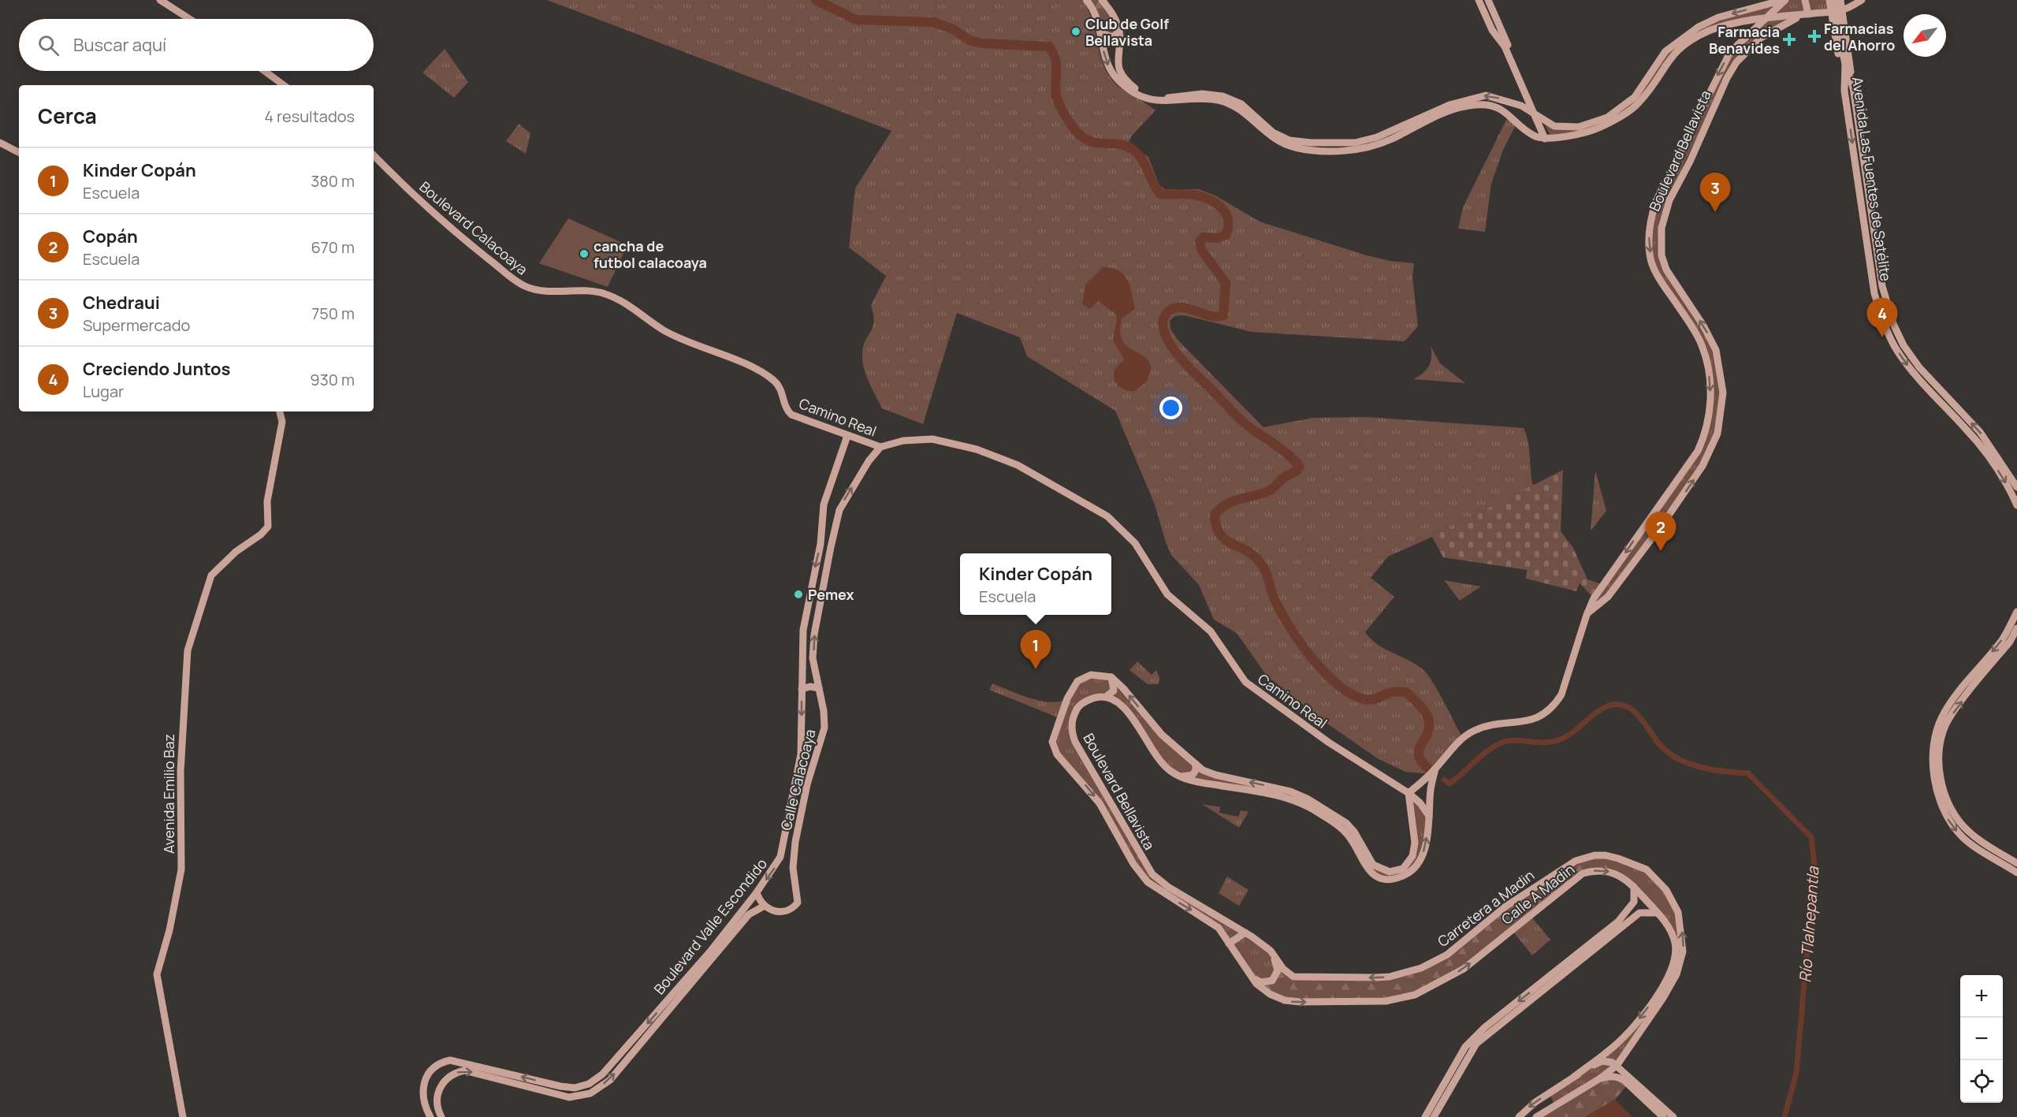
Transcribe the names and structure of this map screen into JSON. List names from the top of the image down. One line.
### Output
{"streets":{"street":["Boulevard Bellavista","Avenida Las Fuentes de Satélite","Boulevard Calacoaya","Camino Real","Calle Calacoaya","Avenida Emilio Baz","Calle A Madin","Carretera a Madin","Boulevard Valle Escondido"]},"crossings":[["Boulevard Bellavista","Camino Real"],["Boulevard Bellavista","Calle A Madin"],["Boulevard Bellavista","Carretera a Madin"],["Boulevard Calacoaya","Camino Real"],["Camino Real","Calle Calacoaya"],["Camino Real","Boulevard Valle Escondido"],["Calle Calacoaya","Boulevard Valle Escondido"]],"one_way":["Calle Calacoaya"],"water":["Río Tlalnepantla"],"places":{"other":["Club de Golf Bellavista","cancha de futbol calacoaya","Pemex"],"health":["Farmacias del Ahorro","Farmacia Benavides"]},"north":"bottom left","page":{"search":"Buscar aquí","heading":["Cerca","4 resultados"],"list":[{"mark":"1","name":"Kinder Copán","note":"Escuela","value":"380 m"},{"mark":"2","name":"Copán","note":"Escuela","value":"670 m"},{"mark":"3","name":"Chedraui","note":"Supermercado","value":"750 m"},{"mark":"4","name":"Creciendo Juntos","note":"Lugar","value":"930 m"}],"pins":["3","4","2","1"],"popup":["Kinder Copán","Escuela"],"map_buttons":["+","−"]}}
